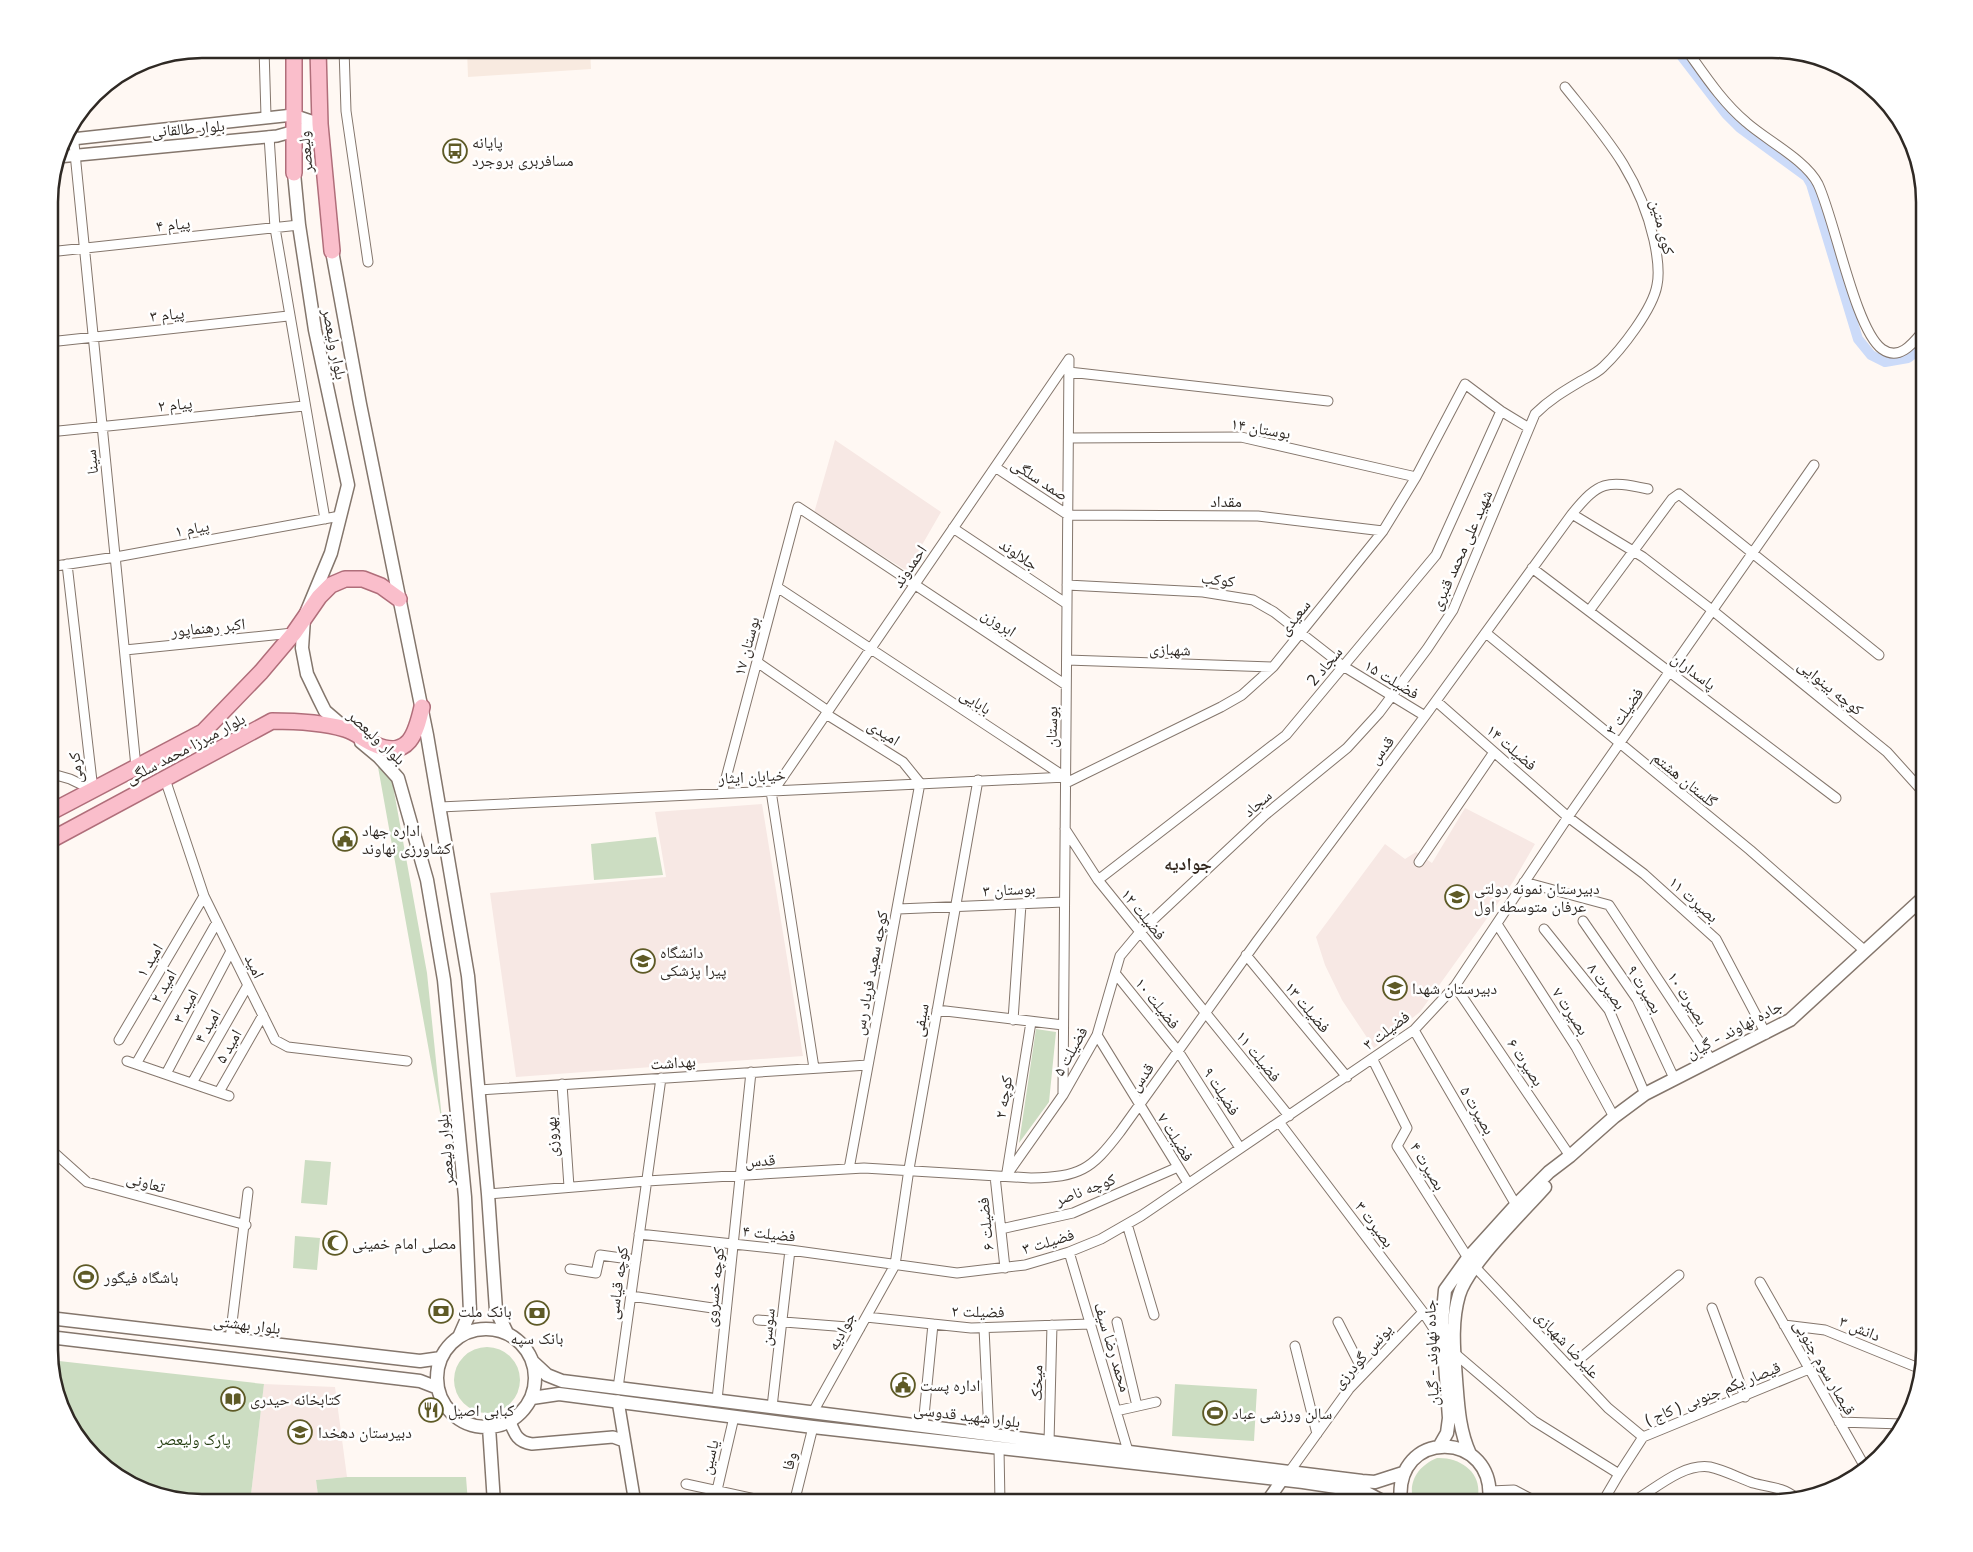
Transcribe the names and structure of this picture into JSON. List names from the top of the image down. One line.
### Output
{"streets":{"main road":["ولیعصر","بلوار ولیعصر","بلوار میرزا محمد سلگی","جاده نهاوند - گیان","بلوار بهشتی","بلوار شهید قدوسی"],"street":["بلوار طالقانی","پیام ۴","کوی متین","پیام ۳","پیام ۲","بوستان ۱۴","سینا","صمد سلگی","مقداد","پیام ۱","شهید علی محمد قنبری","جلالوند","احمدوند","کوکب","سعیدی","ابروزن","اکبر رهنماپور","بوستان ۱۷","شهبازی","سجاد 2","پاسداران","فضیلت ۱۵","کوچه بینوایی","بابایی","فضیلت ۳","بوستان","امیدی","فضیلت ۱۴","قدس","کرمی","خیابان ایثار","گلستان هشتم","سجاد","بوستان ۳","بصیرت ۱۱","فضیلت ۱۲","امید ۱","امید","کوچه سعید فریاد رس","امید ۲","بصیرت ۸","بصیرت ۹","بصیرت ۱۰","فضیلت ۱۰","امید ۳","فضیلت ۱۳","بصیرت ۷","سیفی","امید ۴","امید ۵","فضیلت ۵","فضیلت ۱۱","بهداشت","بصیرت ۶","فضیلت ۹","کوچه ۲","بصیرت ۵","بهروزی","فضیلت ۷","بصیرت ۴","تعاونی","کوچه ناصر","فضیلت ۶","بصیرت ۳","فضیلت ۴","کوچه قیاسی","کوچه خسروی","فضیلت ۲","سوسن","دانش ۳","جوادیه","علیرضا شهبازی","محمد رضا سیف","یونس گودرزی","قیصار سوم جنوبی","میخک","قیصار یکم جنوبی ( کاج )","یاسین","وفا"]},"crossings":[["بلوار طالقانی","ولیعصر"],["بلوار طالقانی","سینا"],["ولیعصر","بلوار ولیعصر"],["پیام ۴","بلوار ولیعصر"],["پیام ۴","سینا"],["کوی متین","شهید علی محمد قنبری"],["پیام ۳","سینا"],["بلوار ولیعصر","پیام ۱"],["بلوار ولیعصر","بلوار میرزا محمد سلگی"],["بلوار ولیعصر","قدس"],["بلوار ولیعصر","خیابان ایثار"],["بلوار ولیعصر","بهداشت"],["بلوار ولیعصر","بلوار بهشتی"],["بلوار ولیعصر","بلوار شهید قدوسی"],["پیام ۲","سینا"],["بوستان ۱۴","سعیدی"],["بوستان ۱۴","بوستان"],["سینا","پیام ۱"],["سینا","اکبر رهنماپور"],["سینا","بلوار میرزا محمد سلگی"],["صمد سلگی","مقداد"],["صمد سلگی","احمدوند"],["صمد سلگی","بوستان"],["مقداد","سعیدی"],["مقداد","بوستان"],["پیام ۱","کرمی"],["شهید علی محمد قنبری","فضیلت ۱۵"],["شهید علی محمد قنبری","سجاد"],["جلالوند","احمدوند"],["جلالوند","بوستان"],["احمدوند","ابروزن"],["احمدوند","بابایی"],["احمدوند","بوستان"],["احمدوند","امیدی"],["احمدوند","خیابان ایثار"],["کوکب","سعیدی"],["کوکب","سجاد 2"],["کوکب","فضیلت ۱۵"],["کوکب","بوستان"],["سعیدی","شهبازی"],["سعیدی","سجاد 2"],["سعیدی","بابایی"],["سعیدی","بوستان"],["سعیدی","خیابان ایثار"],["ابروزن","بوستان ۱۷"],["ابروزن","بوستان"],["اکبر رهنماپور","بلوار میرزا محمد سلگی"],["بوستان ۱۷","بابایی"],["بوستان ۱۷","امیدی"],["بوستان ۱۷","خیابان ایثار"],["شهبازی","بوستان"],["سجاد 2","فضیلت ۱۵"],["سجاد 2","فضیلت ۱۲"],["پاسداران","فضیلت ۳"],["پاسداران","قدس"],["فضیلت ۱۵","قدس"],["فضیلت ۱۵","سجاد"],["کوچه بینوایی","فضیلت ۳"],["بابایی","بوستان"],["بابایی","خیابان ایثار"],["فضیلت ۳","فضیلت ۱۴"],["فضیلت ۳","گلستان هشتم"],["فضیلت ۳","بصیرت ۱۱"],["فضیلت ۳","بصیرت ۱۰"],["فضیلت ۳","فضیلت ۱۳"],["فضیلت ۳","بصیرت ۷"],["فضیلت ۳","سیفی"],["فضیلت ۳","فضیلت ۱۱"],["فضیلت ۳","بصیرت ۶"],["فضیلت ۳","فضیلت ۹"],["فضیلت ۳","بصیرت ۵"],["فضیلت ۳","فضیلت ۷"],["فضیلت ۳","بصیرت ۴"],["فضیلت ۳","فضیلت ۶"],["فضیلت ۳","بصیرت ۳"],["فضیلت ۳","فضیلت ۴"],["فضیلت ۳","جوادیه"],["فضیلت ۳","محمد رضا سیف"],["بوستان","خیابان ایثار"],["بوستان","بوستان ۳"],["بوستان","فضیلت ۱۲"],["بوستان","فضیلت ۵"],["امیدی","خیابان ایثار"],["امیدی","کوچه سعید فریاد رس"],["فضیلت ۱۴","قدس"],["فضیلت ۱۴","بصیرت ۱۱"],["بلوار میرزا محمد سلگی","کرمی"],["بلوار میرزا محمد سلگی","امید"],["قدس","گلستان هشتم"],["قدس","فضیلت ۱۲"],["قدس","کوچه سعید فریاد رس"],["قدس","فضیلت ۱۰"],["قدس","فضیلت ۱۳"],["قدس","سیفی"],["قدس","فضیلت ۵"],["قدس","فضیلت ۱۱"],["قدس","فضیلت ۹"],["قدس","کوچه ۲"],["قدس","بهروزی"],["قدس","فضیلت ۷"],["قدس","فضیلت ۶"],["قدس","کوچه قیاسی"],["قدس","کوچه خسروی"],["خیابان ایثار","کوچه سعید فریاد رس"],["خیابان ایثار","سیفی"],["گلستان هشتم","جاده نهاوند - گیان"],["سجاد","فضیلت ۱۲"],["سجاد","فضیلت ۵"],["بوستان ۳","کوچه سعید فریاد رس"],["بوستان ۳","سیفی"],["بصیرت ۱۱","جاده نهاوند - گیان"],["فضیلت ۱۲","فضیلت ۵"],["فضیلت ۱۲","فضیلت ۱۱"],["امید ۱","امید"],["امید","امید ۲"],["امید","امید ۳"],["امید","امید ۴"],["امید","امید ۵"],["کوچه سعید فریاد رس","بهداشت"],["امید ۲","امید ۳"],["بصیرت ۸","جاده نهاوند - گیان"],["بصیرت ۹","جاده نهاوند - گیان"],["بصیرت ۱۰","جاده نهاوند - گیان"],["فضیلت ۱۰","فضیلت ۵"],["فضیلت ۱۰","فضیلت ۹"],["بصیرت ۷","جاده نهاوند - گیان"],["سیفی","فضیلت ۴"],["سیفی","جوادیه"],["جاده نهاوند - گیان","بصیرت ۶"],["جاده نهاوند - گیان","بصیرت ۵"],["جاده نهاوند - گیان","بصیرت ۴"],["جاده نهاوند - گیان","بصیرت ۳"],["جاده نهاوند - گیان","علیرضا شهبازی"],["فضیلت ۵","کوچه ۲"],["فضیلت ۵","فضیلت ۷"],["بهداشت","بهروزی"],["بهداشت","کوچه قیاسی"],["بهداشت","کوچه خسروی"],["فضیلت ۷","کوچه ناصر"],["بصیرت ۴","علیرضا شهبازی"],["کوچه ناصر","فضیلت ۶"],["بصیرت ۳","یونس گودرزی"],["بصیرت ۳","قیصار یکم جنوبی ( کاج )"],["فضیلت ۴","کوچه قیاسی"],["فضیلت ۴","کوچه خسروی"],["فضیلت ۴","سوسن"],["فضیلت ۴","جوادیه"],["کوچه قیاسی","بلوار شهید قدوسی"],["کوچه خسروی","بلوار شهید قدوسی"],["فضیلت ۲","جوادیه"],["فضیلت ۲","محمد رضا سیف"],["فضیلت ۲","میخک"],["بلوار بهشتی","بلوار شهید قدوسی"],["سوسن","بلوار شهید قدوسی"],["دانش ۳","قیصار سوم جنوبی"],["جوادیه","بلوار شهید قدوسی"],["علیرضا شهبازی","قیصار یکم جنوبی ( کاج )"],["محمد رضا سیف","بلوار شهید قدوسی"],["یونس گودرزی","بلوار شهید قدوسی"],["قیصار سوم جنوبی","قیصار یکم جنوبی ( کاج )"],["میخک","بلوار شهید قدوسی"],["بلوار شهید قدوسی","یاسین"],["بلوار شهید قدوسی","وفا"]],"districts":["جوادیه"],"parks":["پارک ولیعصر"],"places":{"bus stop":["پایانه مسافربری بروجرد"],"public building":["اداره جهاد کشاورزی نهاوند","اداره پست"],"school or university":["دبیرستان نمونه دولتی عرفان متوسطه اول","دانشگاه پیرا پزشکی","دبیرستان شهدا","دبیرستان دهخدا"],"mosque":["مصلی امام خمینی"],"sports":["باشگاه فیگور","سالن ورزشی عباد"],"bank":["بانک ملت","بانک سپه"],"library":["کتابخانه حیدری"],"restaurant":["کبابی اصیل"]}}
